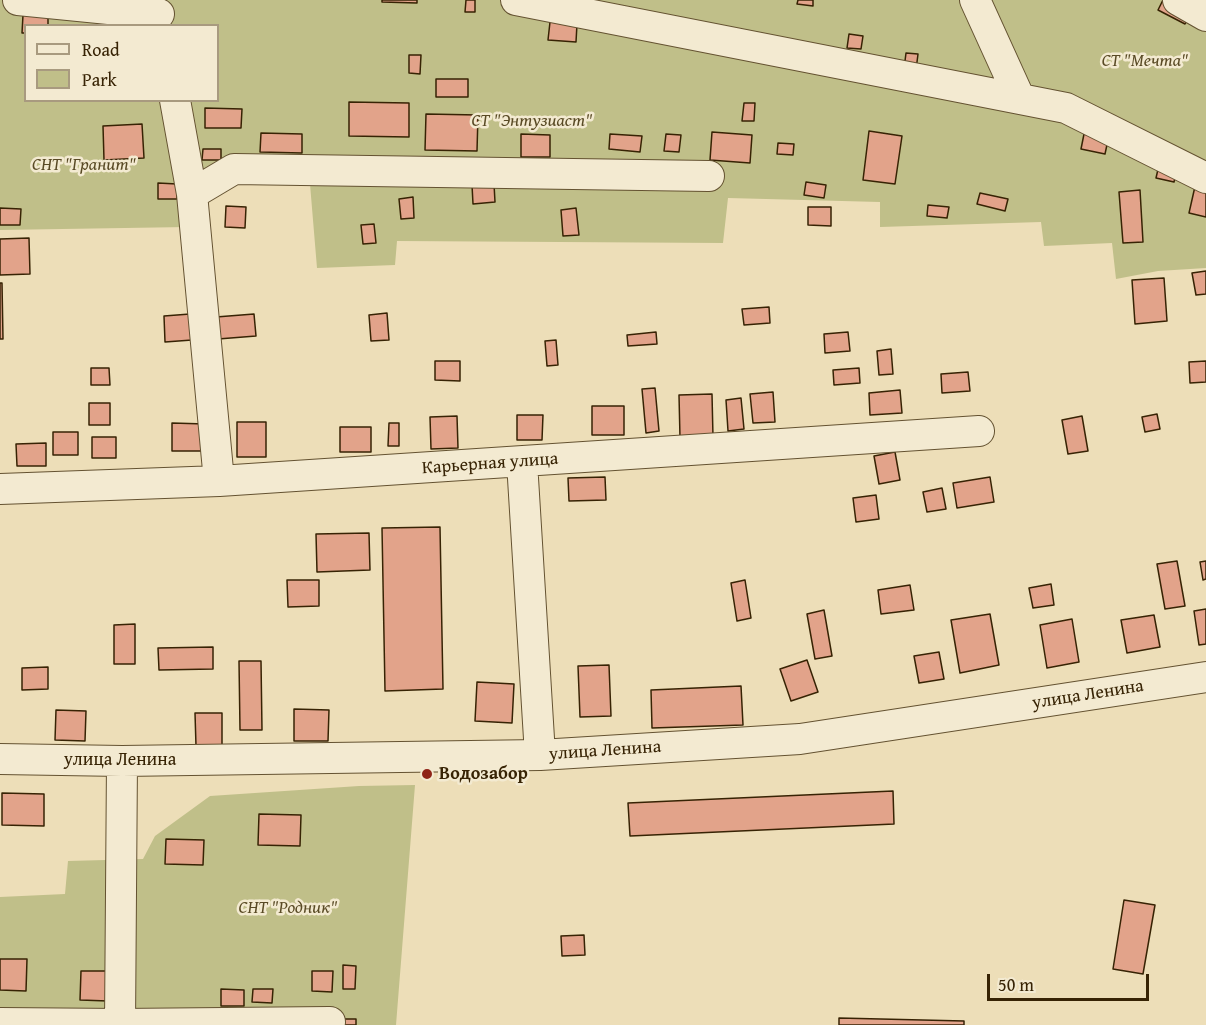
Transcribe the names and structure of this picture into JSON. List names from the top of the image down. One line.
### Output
{"streets":{"street":["Карьерная улица","улица Ленина"]},"parks":["СТ \"Мечта\"","СТ \"Энтузиаст\"","СНТ \"Гранит\"","СНТ \"Родник\""],"places":["Водозабор"],"legend":["Road","Park"],"scale_bar":"50 m"}
